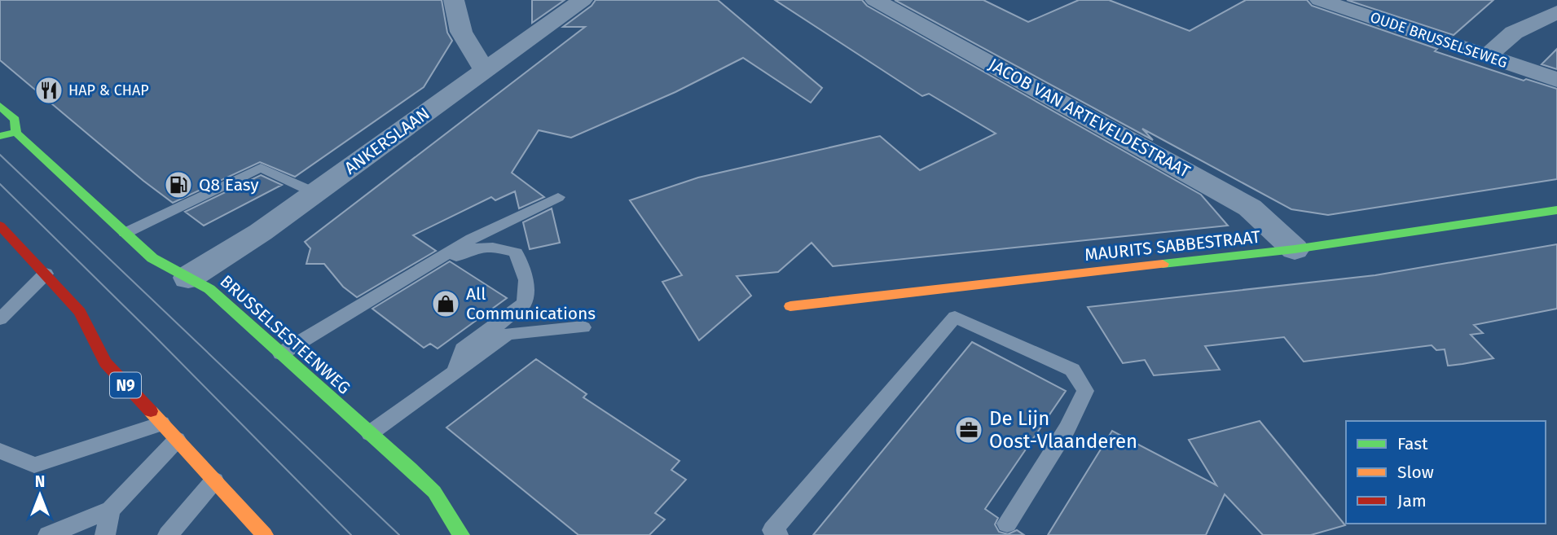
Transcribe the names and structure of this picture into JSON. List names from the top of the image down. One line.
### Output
{"streets":{"main road":["MAURITS SABBESTRAAT","BRUSSELSESTEENWEG","N9"],"street":["OUDE BRUSSELSEWEG","JACOB VAN ARTEVELDESTRAAT","ANKERSLAAN"]},"crossings":[["JACOB VAN ARTEVELDESTRAAT","MAURITS SABBESTRAAT"],["ANKERSLAAN","BRUSSELSESTEENWEG"]],"places":{"restaurant":["HAP & CHAP"],"fuel station":["Q8 Easy"],"shop":["All Communications"],"office":["De Lijn Oost-Vlaanderen"]},"legend":["Fast","Slow","Jam"],"north":"top"}
